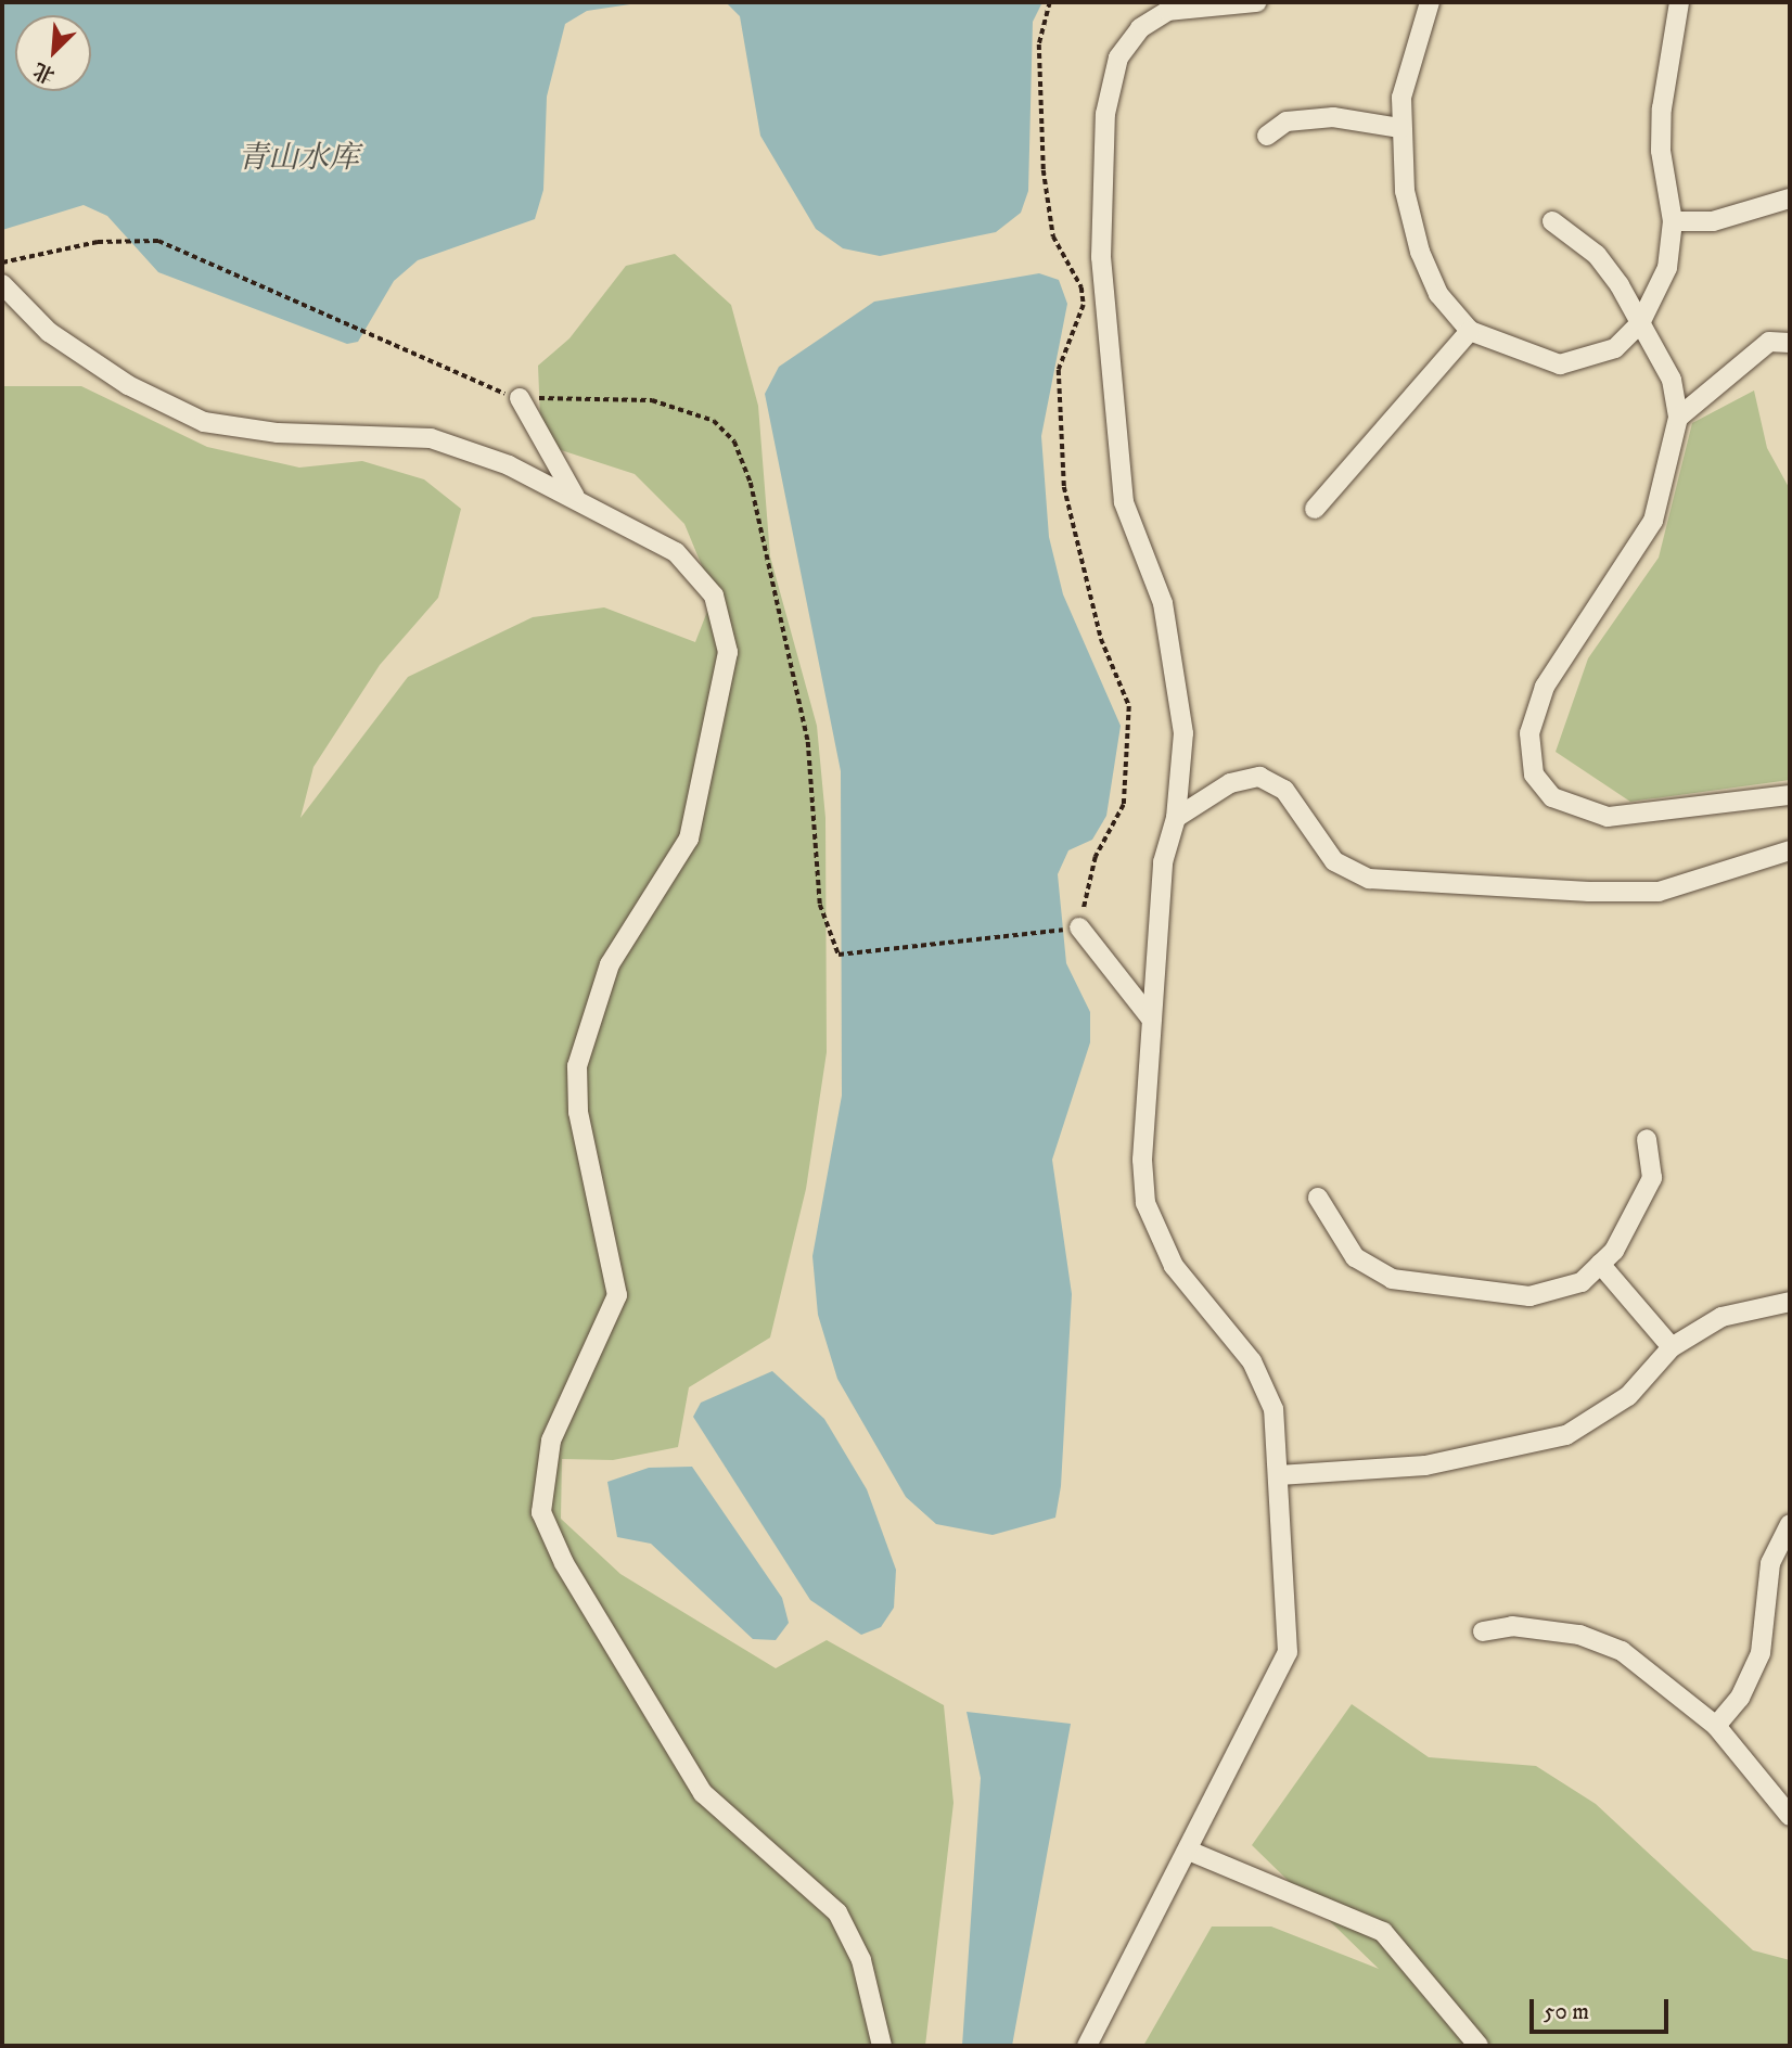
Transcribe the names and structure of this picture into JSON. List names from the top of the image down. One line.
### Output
{"water":["青山水库"],"scale_bar":"50 m","north":"bottom left"}
